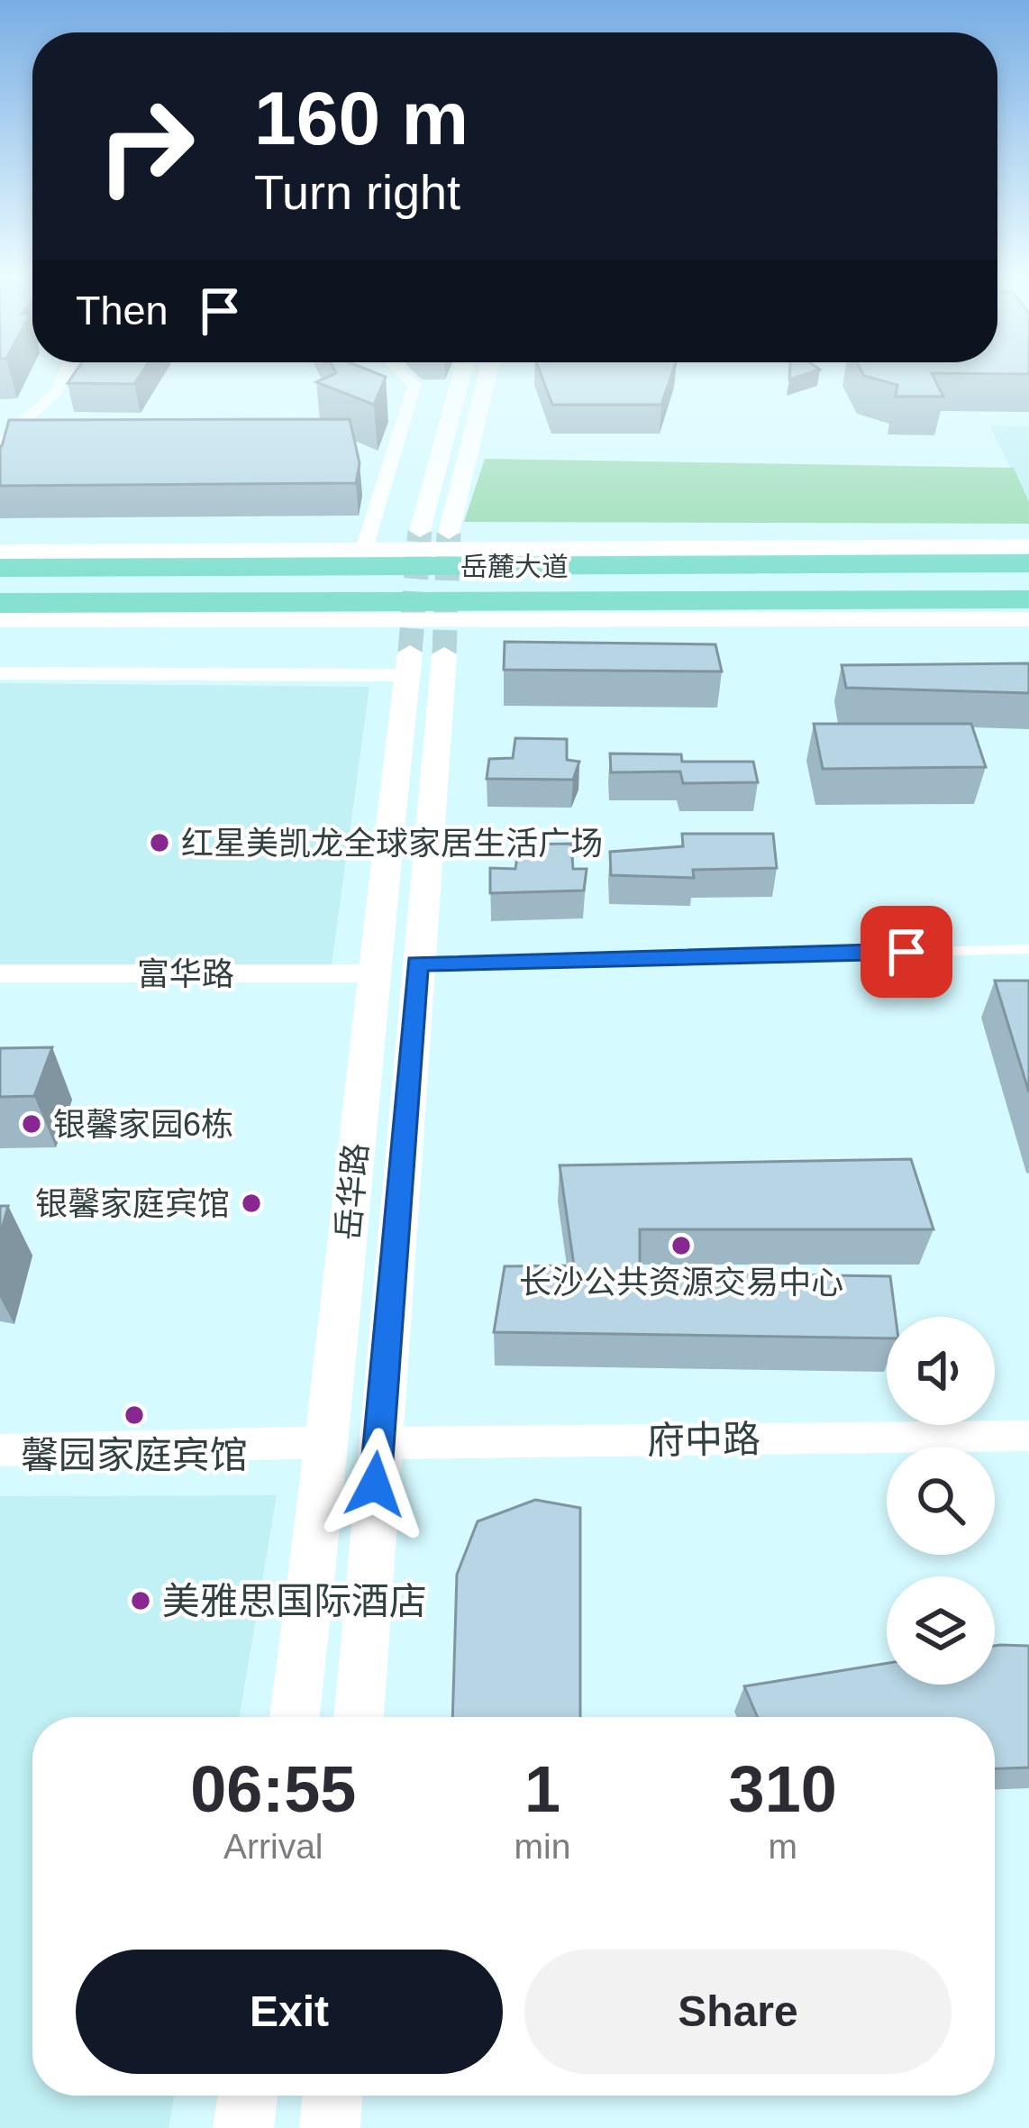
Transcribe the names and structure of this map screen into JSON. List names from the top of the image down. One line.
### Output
{"streets":{"highway":["岳麓大道"],"street":["富华路","岳华路","府中路"]},"crossings":[["富华路","岳华路"],["岳华路","府中路"]],"places":["红星美凯龙全球家居生活广场","银馨家园6栋","银馨家庭宾馆","长沙公共资源交易中心","馨园家庭宾馆","美雅思国际酒店"],"page":{"turn":["160 m","Turn right"],"then":"Then","eta":["06:55","Arrival","1","min","310","m"],"buttons":["Exit","Share"]}}
